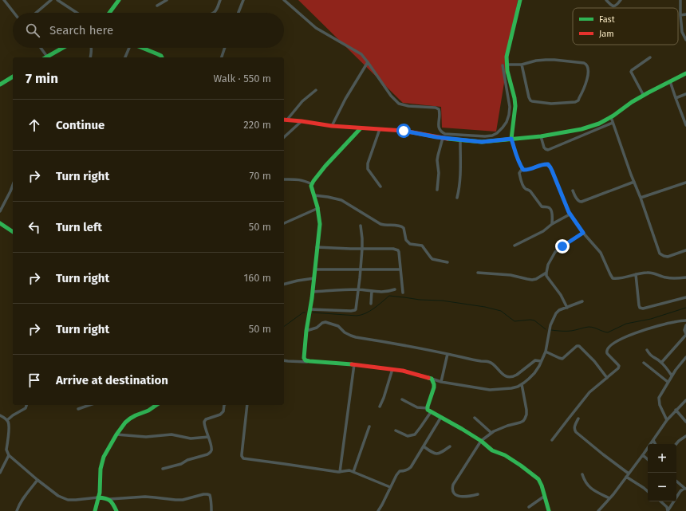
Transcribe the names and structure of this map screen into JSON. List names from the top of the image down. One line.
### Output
{"legend":["Fast","Jam"],"page":{"search":"Search here","heading":["7 min","Walk · 550 m"],"list":[["Continue","220 m"],["Turn right","70 m"],["Turn left","50 m"],["Turn right","160 m"],["Turn right","50 m"],"Arrive at destination"],"map_buttons":["+","−"]}}
